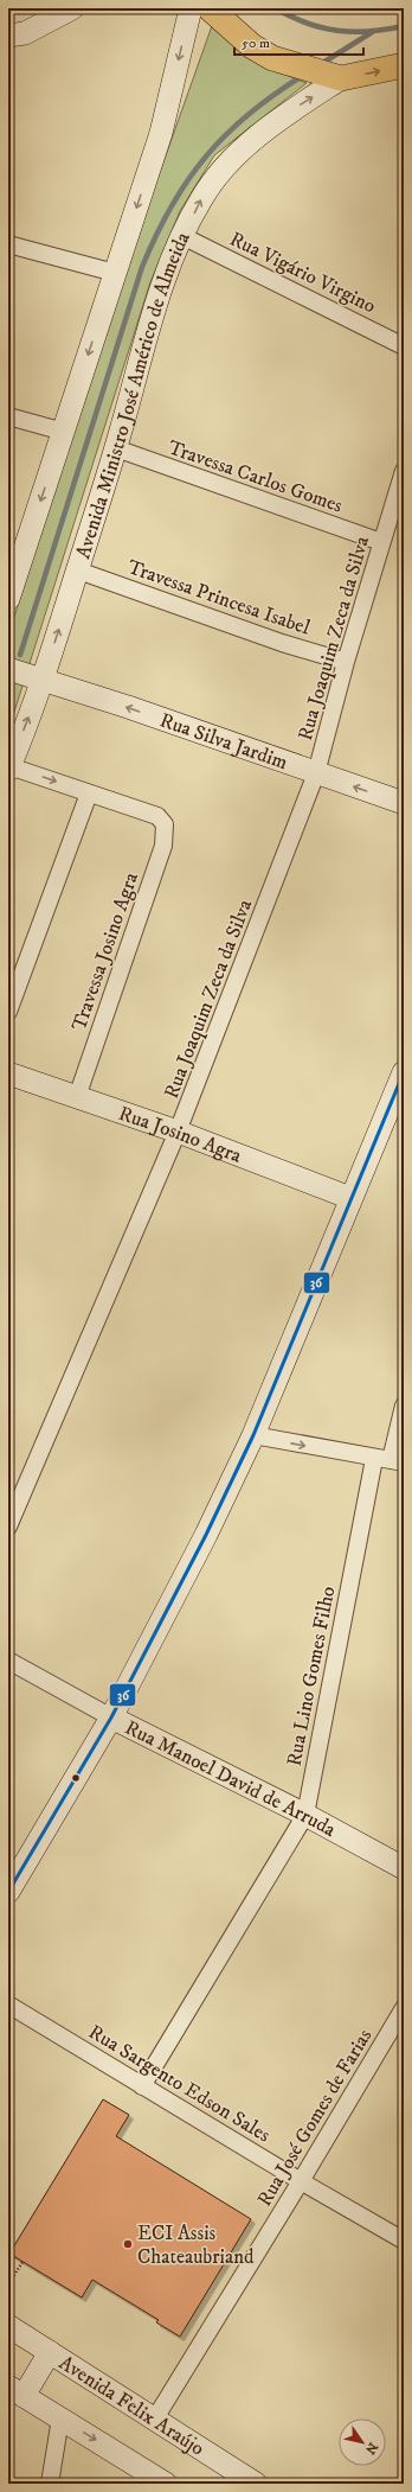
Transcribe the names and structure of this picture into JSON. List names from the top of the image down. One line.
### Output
{"streets":{"main road":["Avenida Ministro José Américo de Almeida","Rua Silva Jardim","Rua Josino Agra","Rua Manoel David de Arruda","Avenida Felix Araújo"],"street":["Rua Vigário Virgino","Travessa Carlos Gomes","Travessa Princesa Isabel","Rua Joaquim Zeca da Silva","Travessa Josino Agra","Rua Lino Gomes Filho","Rua Sargento Edson Sales","Rua José Gomes de Farias"]},"crossings":[["Rua Vigário Virgino","Avenida Ministro José Américo de Almeida"],["Avenida Ministro José Américo de Almeida","Travessa Carlos Gomes"],["Avenida Ministro José Américo de Almeida","Travessa Princesa Isabel"],["Avenida Ministro José Américo de Almeida","Rua Silva Jardim"],["Travessa Carlos Gomes","Rua Joaquim Zeca da Silva"],["Travessa Princesa Isabel","Rua Joaquim Zeca da Silva"],["Rua Joaquim Zeca da Silva","Rua Silva Jardim"],["Rua Joaquim Zeca da Silva","Rua Josino Agra"],["Travessa Josino Agra","Rua Josino Agra"],["Rua Lino Gomes Filho","Rua Manoel David de Arruda"],["Rua Lino Gomes Filho","Rua Sargento Edson Sales"],["Rua Sargento Edson Sales","Rua José Gomes de Farias"],["Rua José Gomes de Farias","Avenida Felix Araújo"]],"one_way":["Rua Silva Jardim"],"places":["ECI Assis Chateaubriand"],"lines":["transit line 36"],"scale_bar":"50 m","north":"bottom right"}
